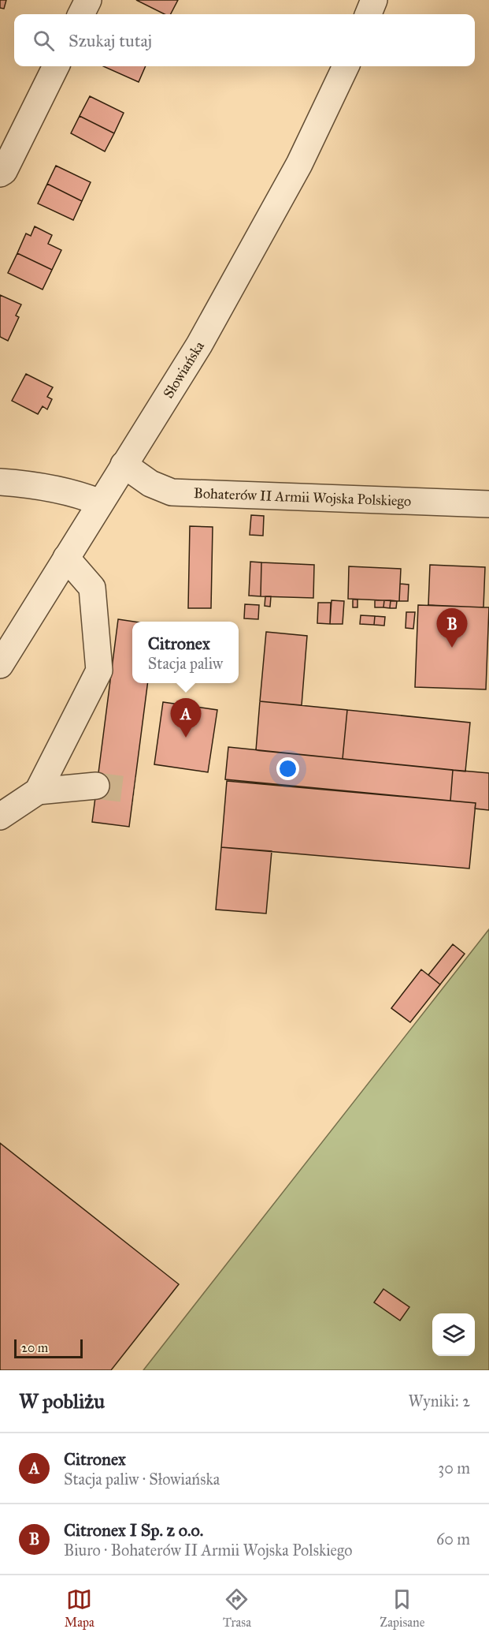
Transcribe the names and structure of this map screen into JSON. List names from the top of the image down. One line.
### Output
{"streets":{"street":["Słowiańska","Bohaterów II Armii Wojska Polskiego"]},"crossings":[["Słowiańska","Bohaterów II Armii Wojska Polskiego"]],"scale_bar":"20 m","page":{"search":"Szukaj tutaj","pins":["B","A"],"popup":["Citronex","Stacja paliw"],"scale":"20 m","heading":["W pobliżu","Wyniki: 2"],"list":[{"mark":"A","name":"Citronex","note":"Stacja paliw · Słowiańska","value":"30 m"},{"mark":"B","name":"Citronex I Sp. z o.o.","note":"Biuro · Bohaterów II Armii Wojska Polskiego","value":"60 m"}],"nav":["Mapa","Trasa","Zapisane"]}}
